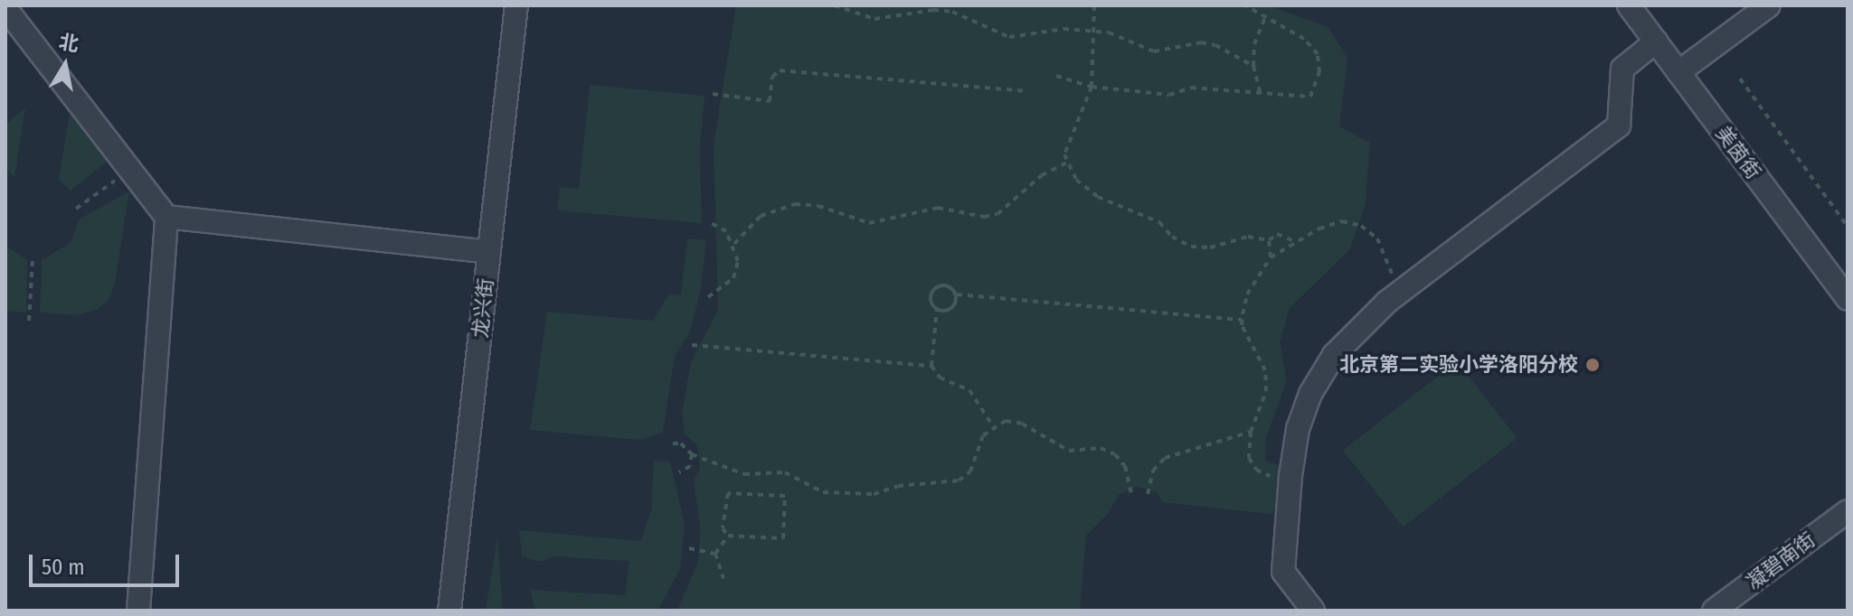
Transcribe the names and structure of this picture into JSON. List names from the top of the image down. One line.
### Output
{"streets":{"street":["美茵街","龙兴街","凝碧南街"]},"places":["北京第二实验小学洛阳分校"],"scale_bar":"50 m","north":"top"}
